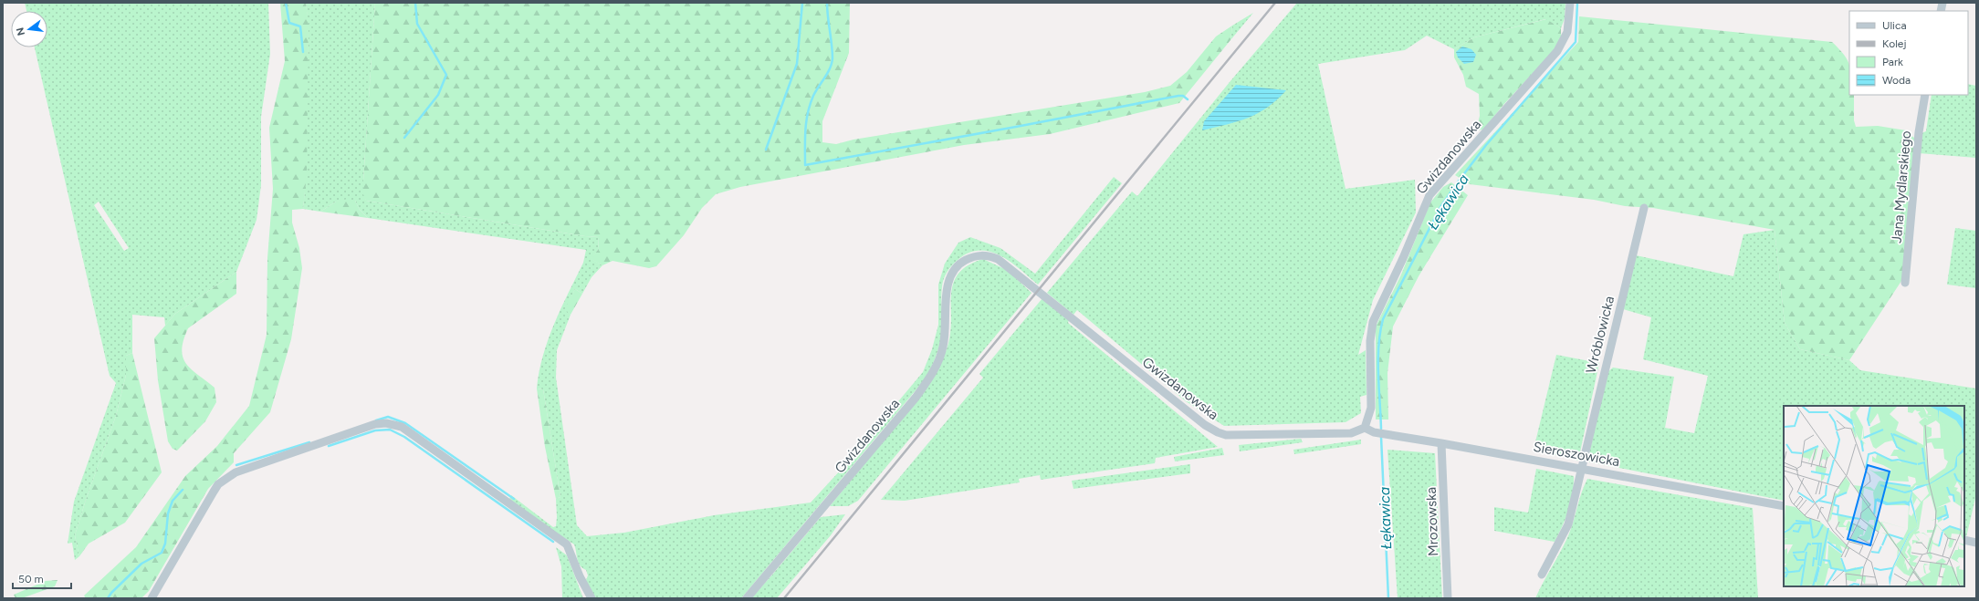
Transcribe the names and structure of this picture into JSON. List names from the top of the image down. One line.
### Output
{"streets":{"street":["Gwizdanowska","Jana Mydlarskiego","Wróblowicka","Sieroszowicka","Mrozowska"]},"crossings":[["Gwizdanowska","Sieroszowicka"],["Wróblowicka","Sieroszowicka"],["Sieroszowicka","Mrozowska"]],"water":["Łękawica"],"legend":["Ulica","Kolej","Park","Woda"],"scale_bar":"50 m","north":"left"}
